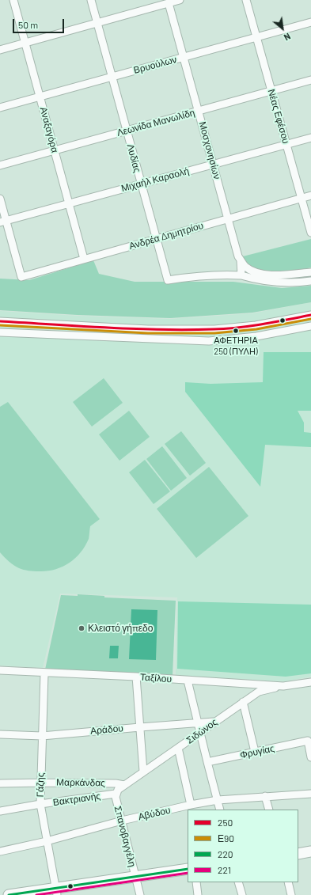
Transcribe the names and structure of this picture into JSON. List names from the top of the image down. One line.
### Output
{"streets":{"street":["Βρυούλων","Νέας Εφέσου","Λεωνίδα Μανωλίδη","Αναξαγόρα","Μοσχονησίων","Λυδίας","Μιχαήλ Καραολή","Ανδρέα Δημητρίου","Ταξίλου","Αράδου","Σιδώνος","Φρυγίας","Μαρκάνδας","Γάζης","Βακτριανής","Αβύδου","Σπανοβαγγέλη"]},"crossings":[["Βρυούλων","Νέας Εφέσου"],["Βρυούλων","Αναξαγόρα"],["Βρυούλων","Μοσχονησίων"],["Βρυούλων","Λυδίας"],["Νέας Εφέσου","Λεωνίδα Μανωλίδη"],["Νέας Εφέσου","Μιχαήλ Καραολή"],["Νέας Εφέσου","Ανδρέα Δημητρίου"],["Λεωνίδα Μανωλίδη","Αναξαγόρα"],["Λεωνίδα Μανωλίδη","Μοσχονησίων"],["Λεωνίδα Μανωλίδη","Λυδίας"],["Αναξαγόρα","Μιχαήλ Καραολή"],["Αναξαγόρα","Ανδρέα Δημητρίου"],["Μοσχονησίων","Λυδίας"],["Μοσχονησίων","Μιχαήλ Καραολή"],["Μοσχονησίων","Ανδρέα Δημητρίου"],["Λυδίας","Μιχαήλ Καραολή"],["Λυδίας","Ανδρέα Δημητρίου"],["Μιχαήλ Καραολή","Ανδρέα Δημητρίου"],["Ταξίλου","Σιδώνος"],["Ταξίλου","Γάζης"],["Αράδου","Σιδώνος"],["Αράδου","Γάζης"],["Σιδώνος","Μαρκάνδας"],["Σιδώνος","Βακτριανής"],["Σιδώνος","Σπανοβαγγέλη"],["Μαρκάνδας","Γάζης"],["Γάζης","Βακτριανής"],["Γάζης","Αβύδου"],["Βακτριανής","Σπανοβαγγέλη"],["Αβύδου","Σπανοβαγγέλη"]],"places":["ΑΦΕΤΗΡΙΑ 250 (ΠΥΛΗ)","Κλειστό γήπεδο"],"lines":["transit line 250","transit line Ε90","transit line 220","transit line 221"],"legend":["250","Ε90","220","221"],"scale_bar":"50 m","north":"bottom right"}
